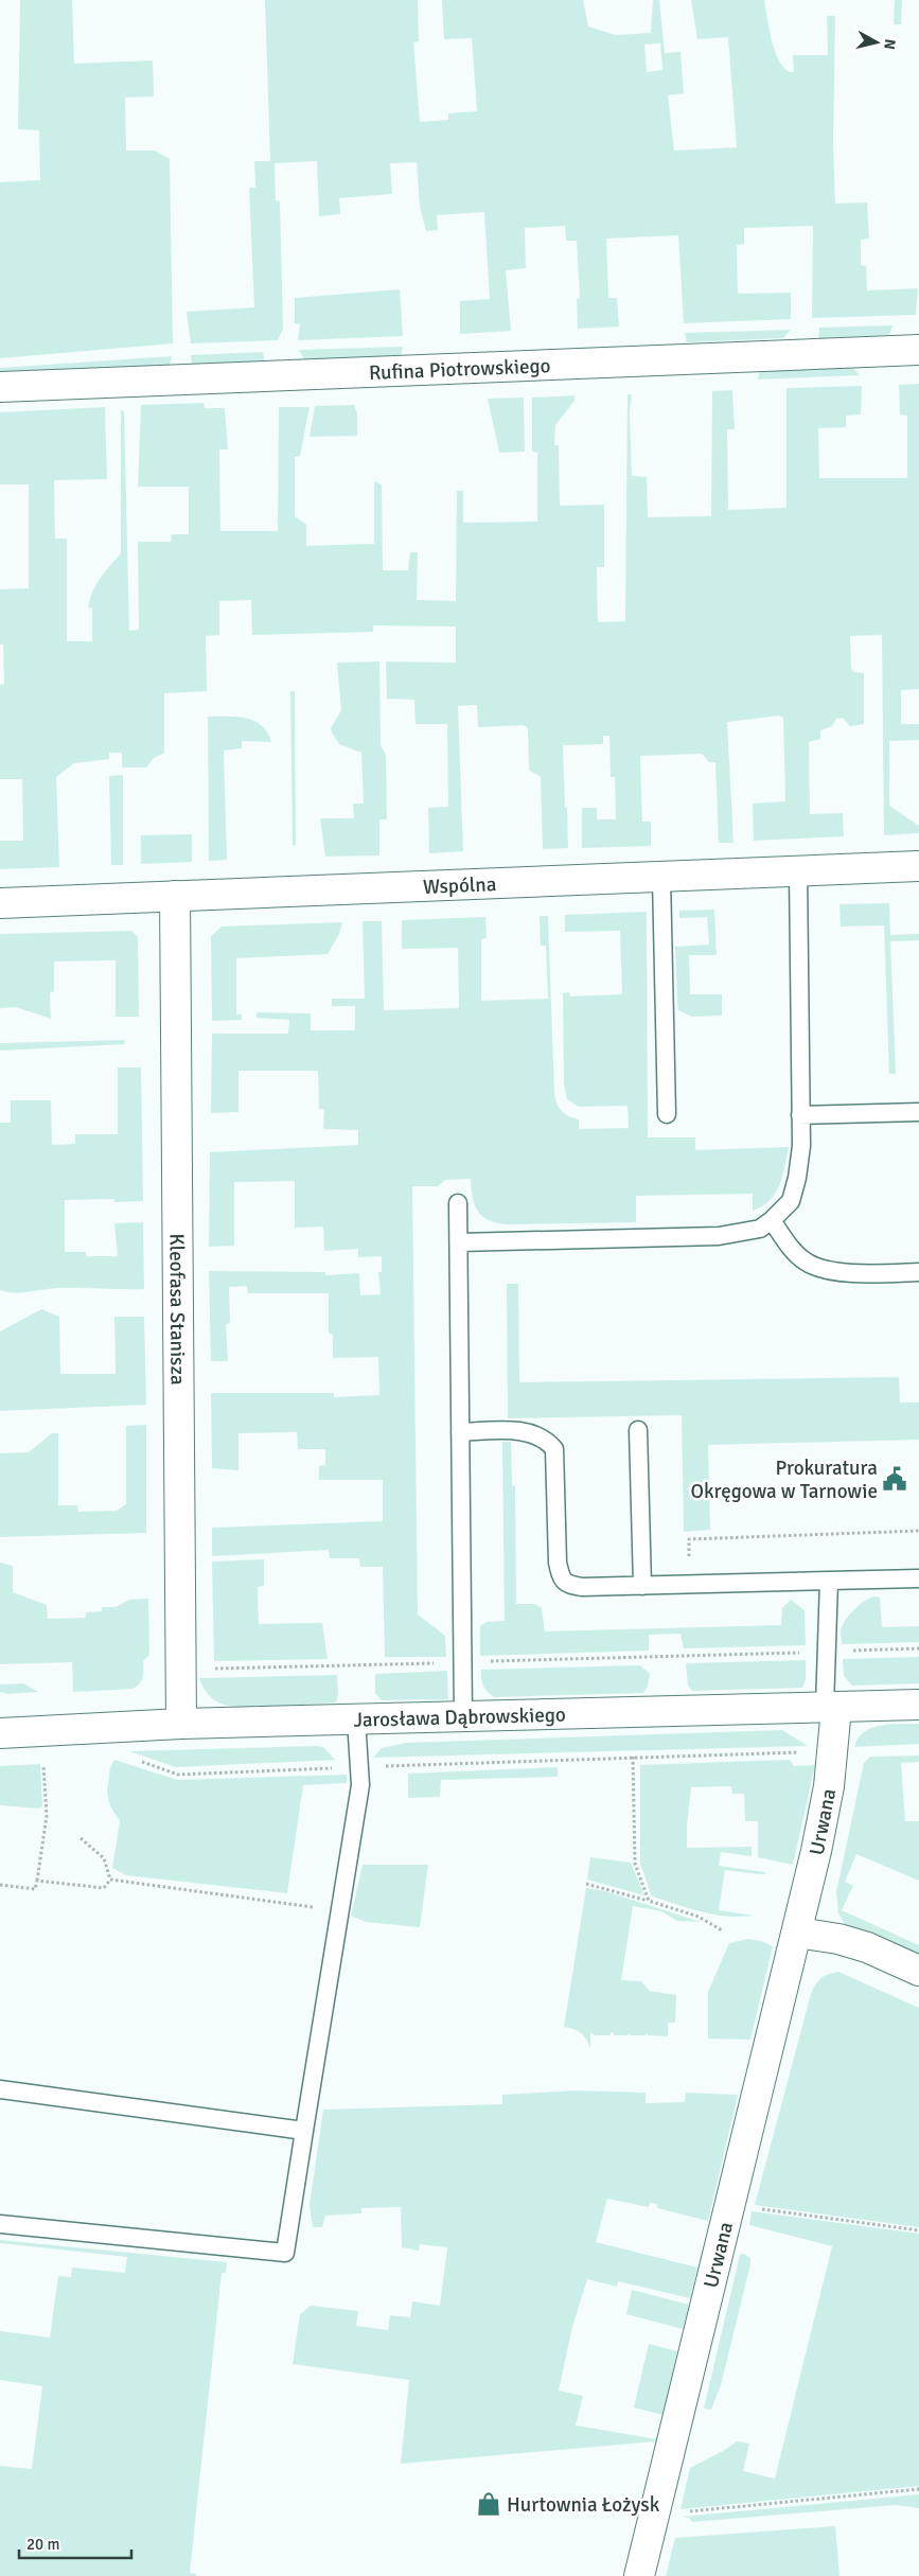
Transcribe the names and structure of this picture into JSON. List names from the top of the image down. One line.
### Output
{"streets":{"street":["Rufina Piotrowskiego","Wspólna","Kleofasa Stanisza","Jarosława Dąbrowskiego","Urwana"]},"crossings":[["Wspólna","Kleofasa Stanisza"],["Kleofasa Stanisza","Jarosława Dąbrowskiego"],["Jarosława Dąbrowskiego","Urwana"]],"places":{"public building":["Prokuratura Okręgowa w Tarnowie"],"shop":["Hurtownia Łożysk"]},"scale_bar":"20 m","north":"right"}
